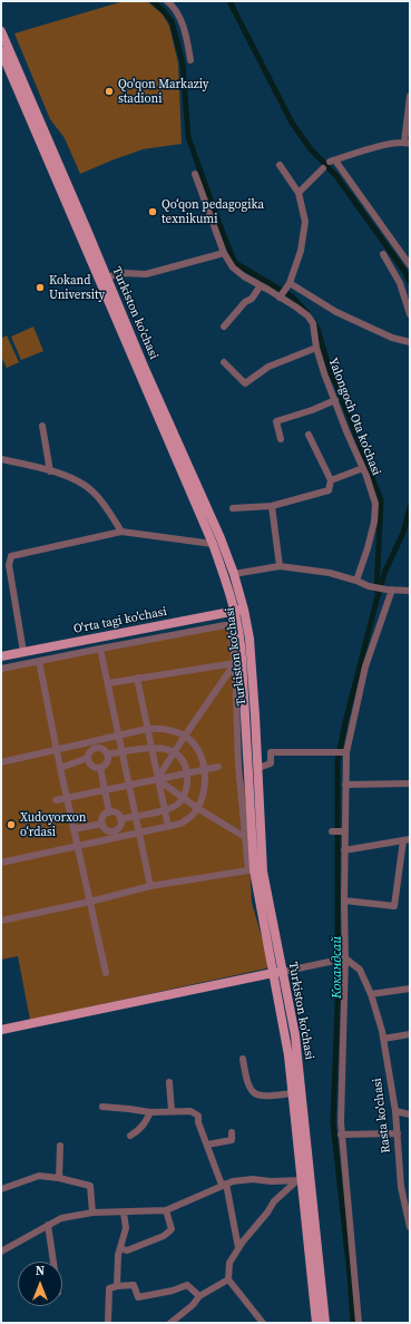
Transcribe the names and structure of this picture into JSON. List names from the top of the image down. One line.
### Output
{"streets":{"main road":["Turkiston ko'chasi","O'rta tagi ko'chasi"],"street":["Yalongoch Ota ko'chasi","Rasta ko'chasi"]},"crossings":[["Turkiston ko'chasi","O'rta tagi ko'chasi"]],"water":["Кокандсай"],"places":["Qo'qon Markaziy stadioni","Qo‘qon pedagogika texnikumi","Kokand University","Xudoyorxon oʻrdasi"],"north":"top"}
